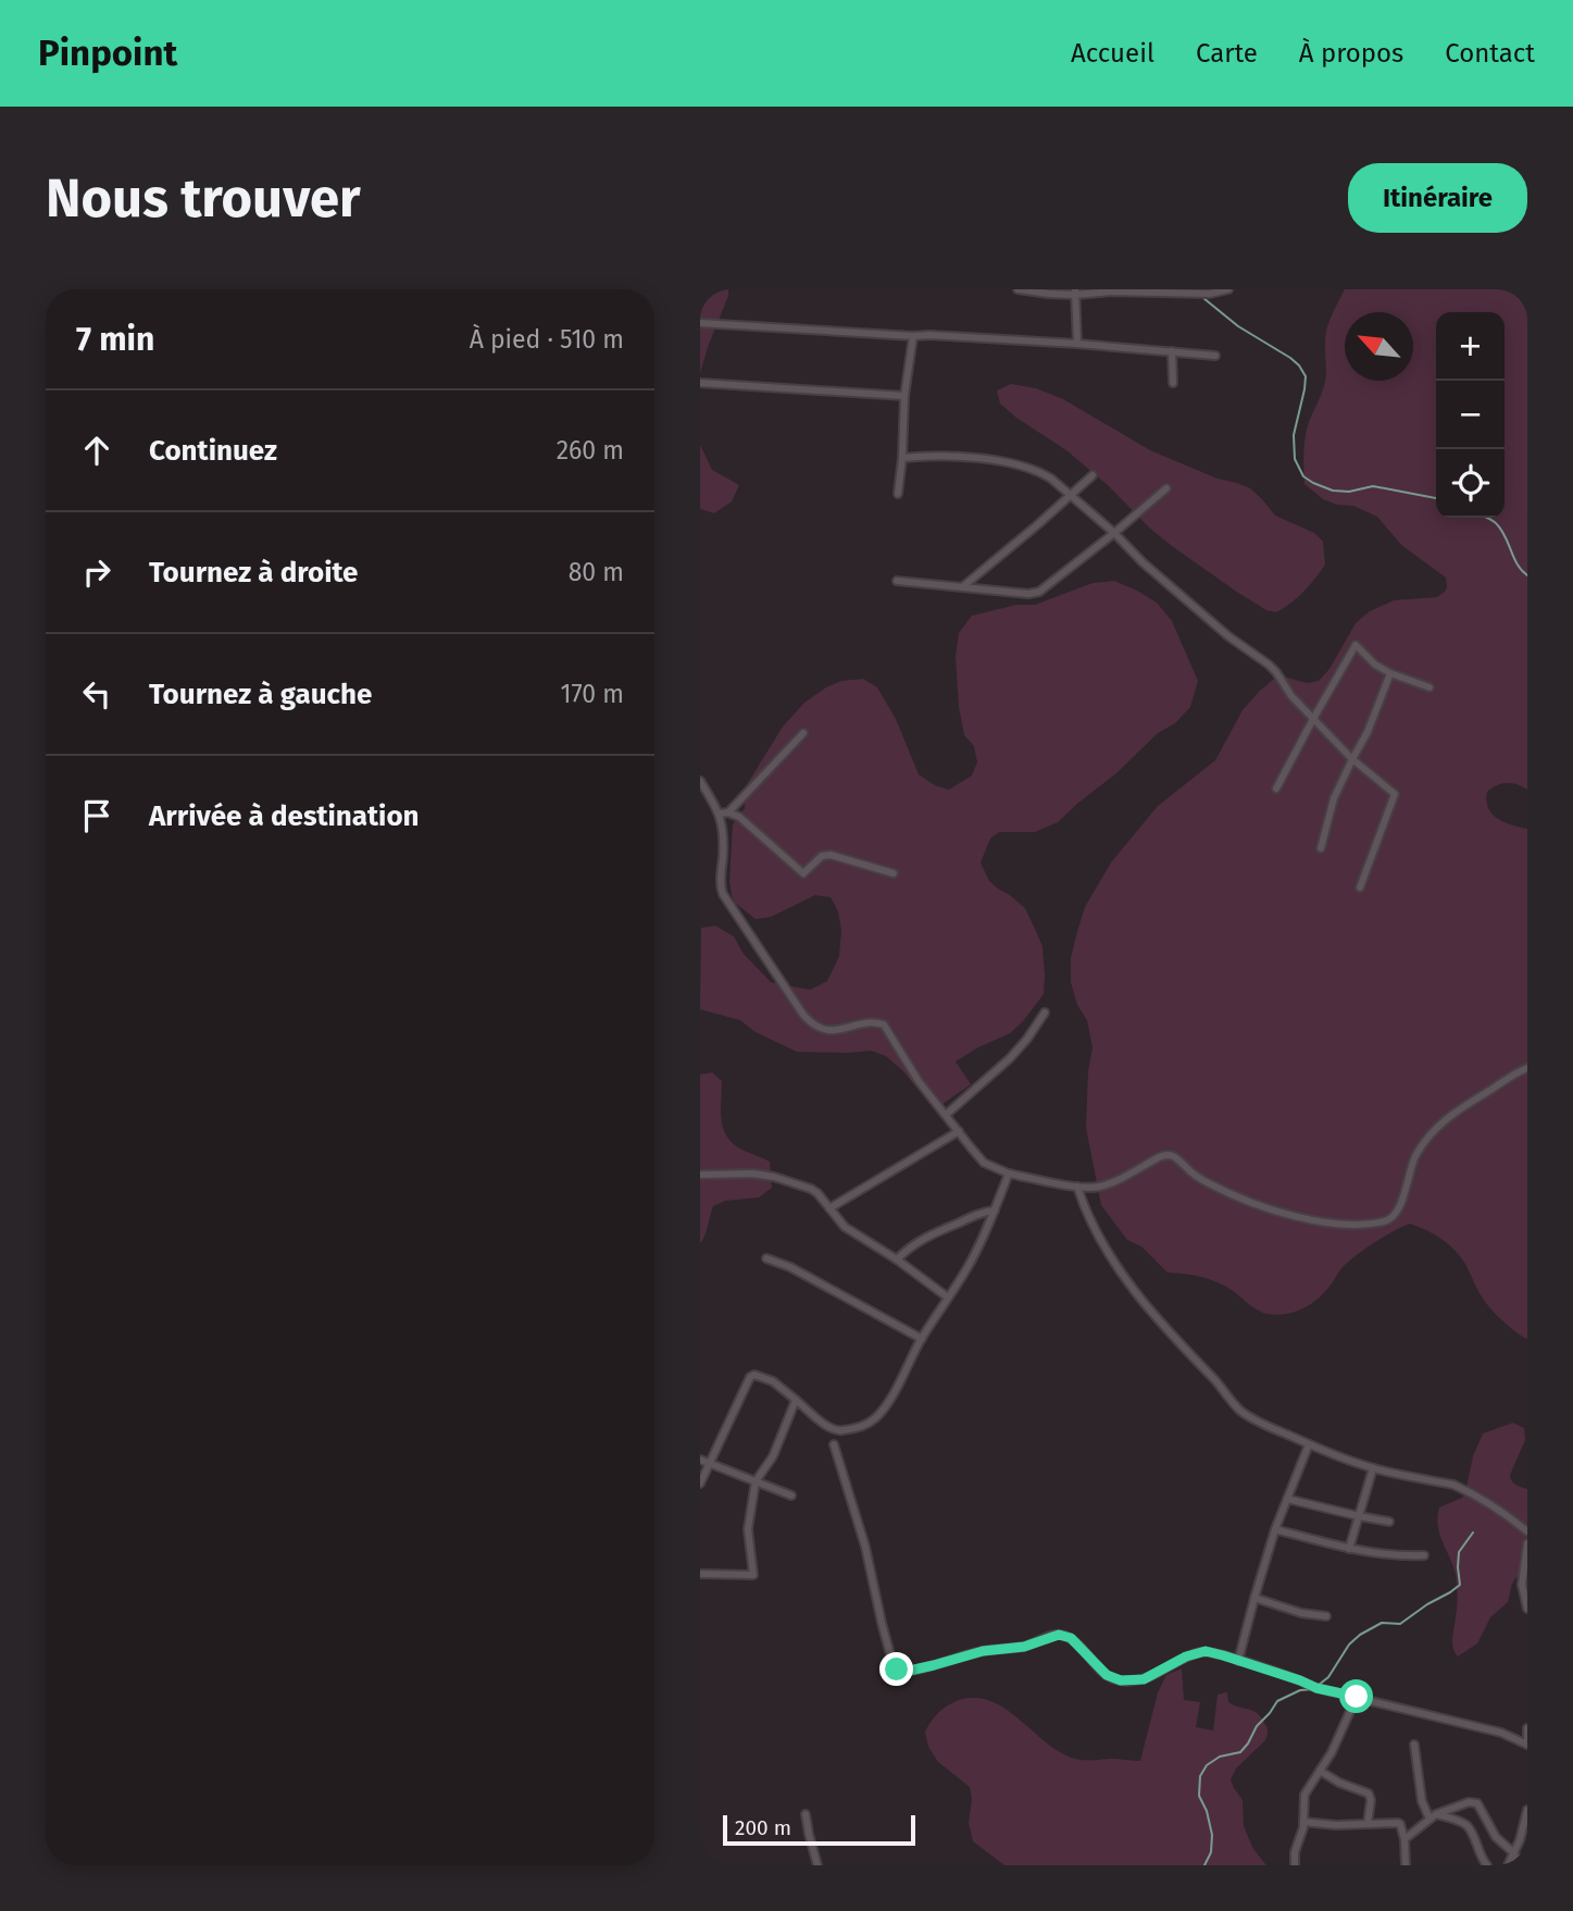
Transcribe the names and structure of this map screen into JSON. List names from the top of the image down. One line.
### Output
{"scale_bar":"200 m","north":"top left","page":{"header":"Pinpoint","nav":["Accueil","Carte","À propos","Contact"],"buttons":"Itinéraire","title":"Nous trouver","heading":["7 min","À pied · 510 m"],"map_buttons":["+","−"],"list":[["Continuez","260 m"],["Tournez à droite","80 m"],["Tournez à gauche","170 m"],"Arrivée à destination"],"scale":"200 m"}}
